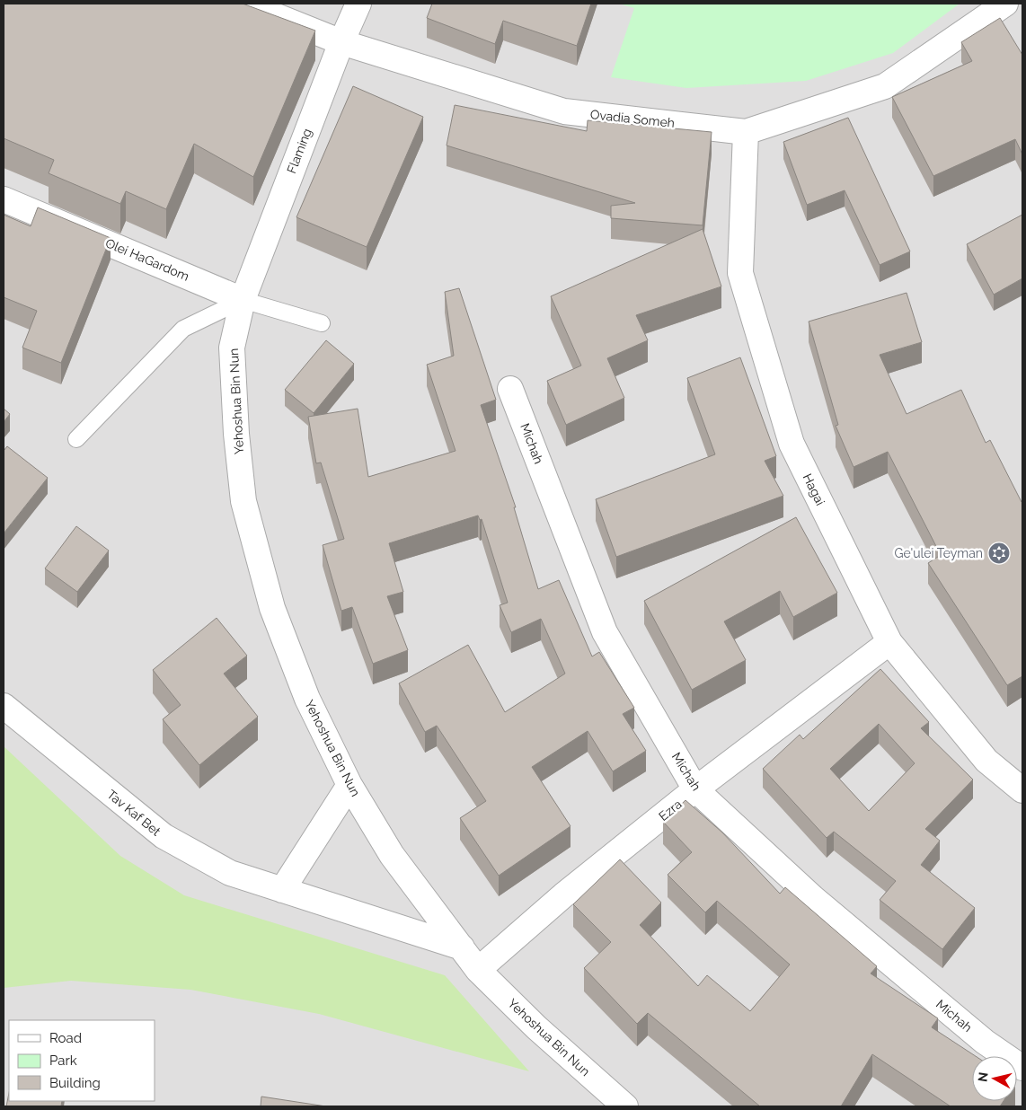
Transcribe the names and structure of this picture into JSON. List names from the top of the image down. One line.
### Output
{"streets":{"street":["Ovadia Someh","Flaming","Olei HaGardom","Yehoshua Bin Nun","Michah","Hagai","Ezra","Tav Kaf Bet"]},"crossings":[["Ovadia Someh","Flaming"],["Ovadia Someh","Hagai"],["Flaming","Olei HaGardom"],["Flaming","Yehoshua Bin Nun"],["Olei HaGardom","Yehoshua Bin Nun"],["Yehoshua Bin Nun","Ezra"],["Yehoshua Bin Nun","Tav Kaf Bet"],["Michah","Ezra"],["Hagai","Ezra"]],"places":{"synagogue":["Ge'ulei Teyman"]},"legend":["Road","Park","Building"],"north":"left"}
